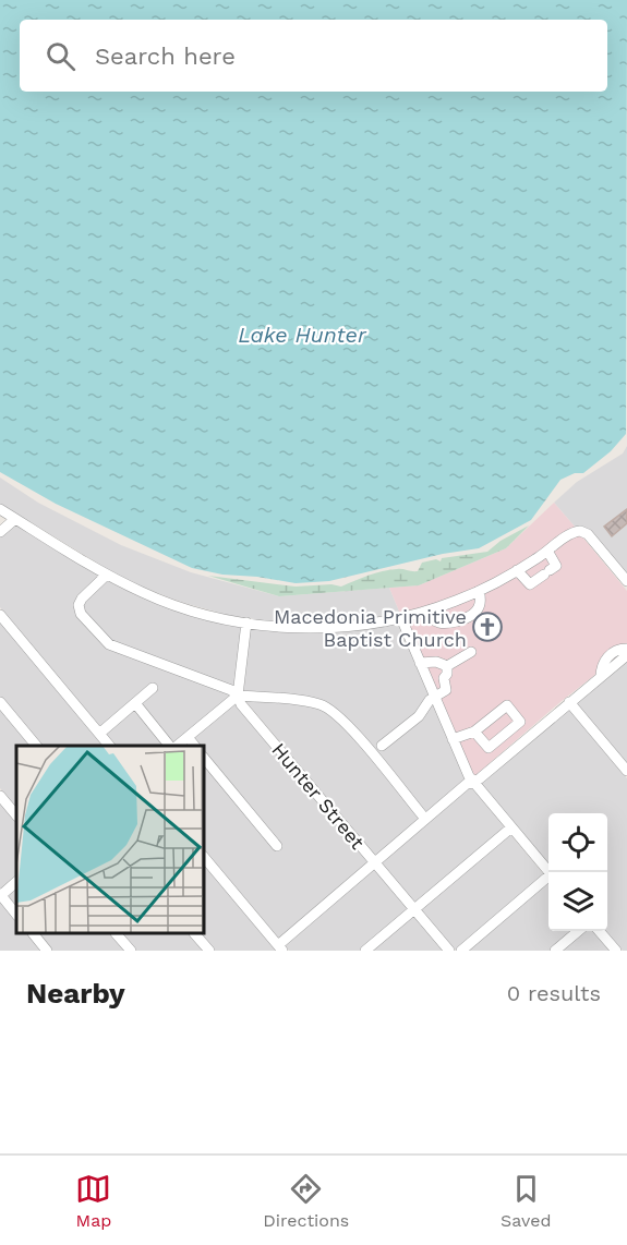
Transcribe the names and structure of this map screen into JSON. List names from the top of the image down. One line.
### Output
{"streets":{"street":["Hunter Street"]},"water":["Lake Hunter"],"places":{"church":["Macedonia Primitive Baptist Church"]},"page":{"search":"Search here","heading":["Nearby","0 results"],"nav":["Map","Directions","Saved"]}}
